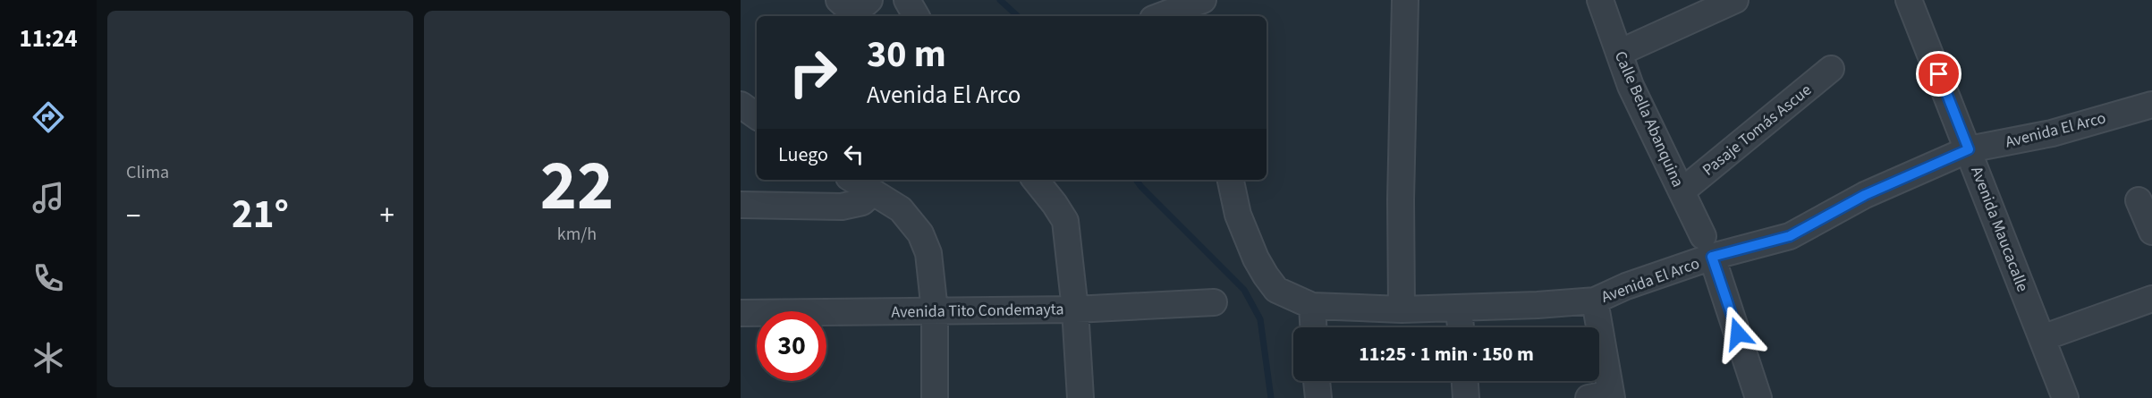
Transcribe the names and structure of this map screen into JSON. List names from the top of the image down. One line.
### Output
{"streets":{"street":["Calle Bella Abanquina","Pasaje Tomás Ascue","Avenida El Arco","Avenida Maucacalle","Avenida Tito Condemayta"]},"crossings":[["Calle Bella Abanquina","Pasaje Tomás Ascue"],["Calle Bella Abanquina","Avenida El Arco"],["Avenida El Arco","Avenida Maucacalle"]],"page":{"tabs":"11:24","tile":["Clima",["22","km/h"]],"turn":["30 m","Avenida El Arco"],"then":"Luego","heat":["−","21°","+"],"limit":"30","trip":"11:25 · 1 min · 150 m"}}
